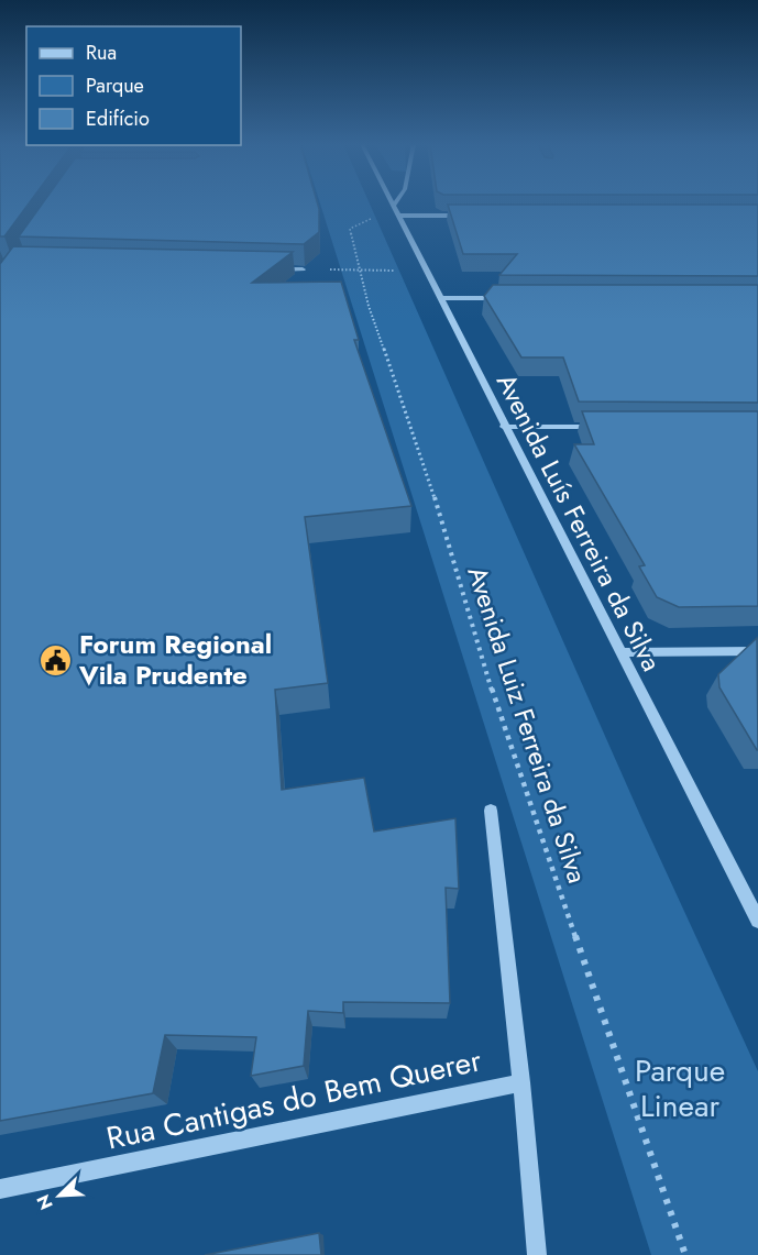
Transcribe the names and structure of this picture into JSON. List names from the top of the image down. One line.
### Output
{"streets":{"street":["Avenida Luís Ferreira da Silva","Rua Cantigas do Bem Querer"],"path":["Avenida Luiz Ferreira da Silva"]},"parks":["Parque Linear"],"places":{"public building":["Forum Regional Vila Prudente"]},"legend":["Rua","Parque","Edifício"],"north":"bottom left"}
